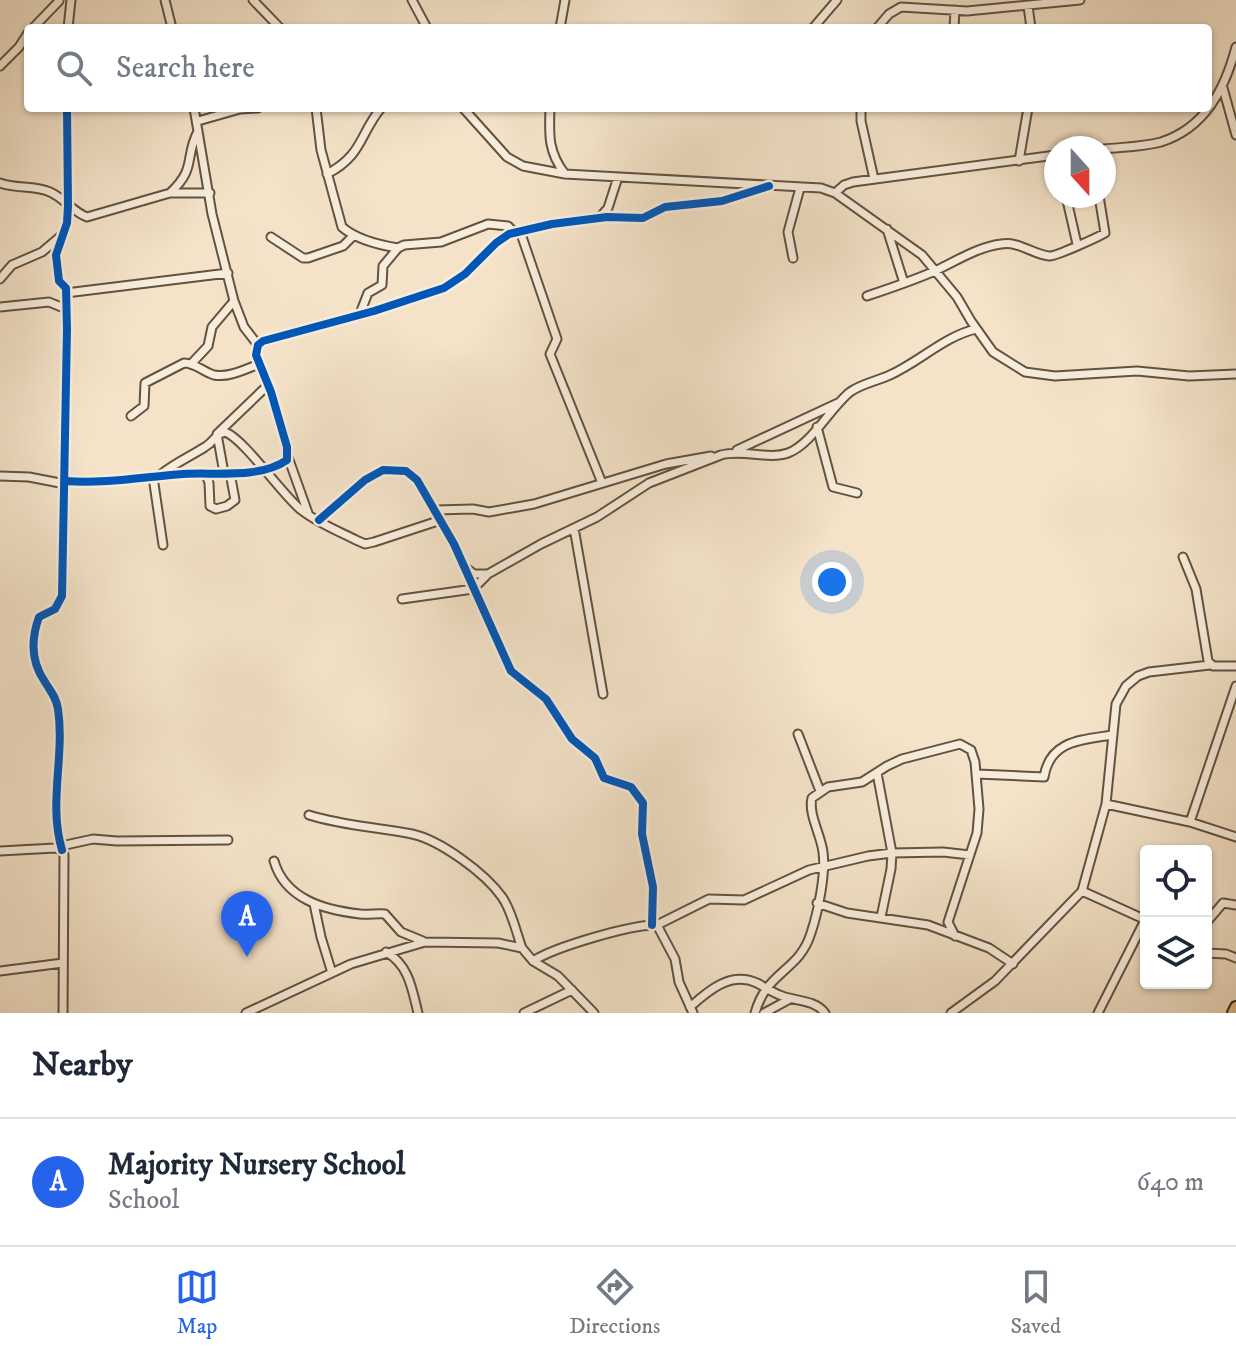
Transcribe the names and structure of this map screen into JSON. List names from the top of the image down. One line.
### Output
{"north":"bottom","page":{"search":"Search here","pins":"A","heading":"Nearby","list":[{"mark":"A","name":"Majority Nursery School","note":"School","value":"640 m"}],"nav":["Map","Directions","Saved"]}}
